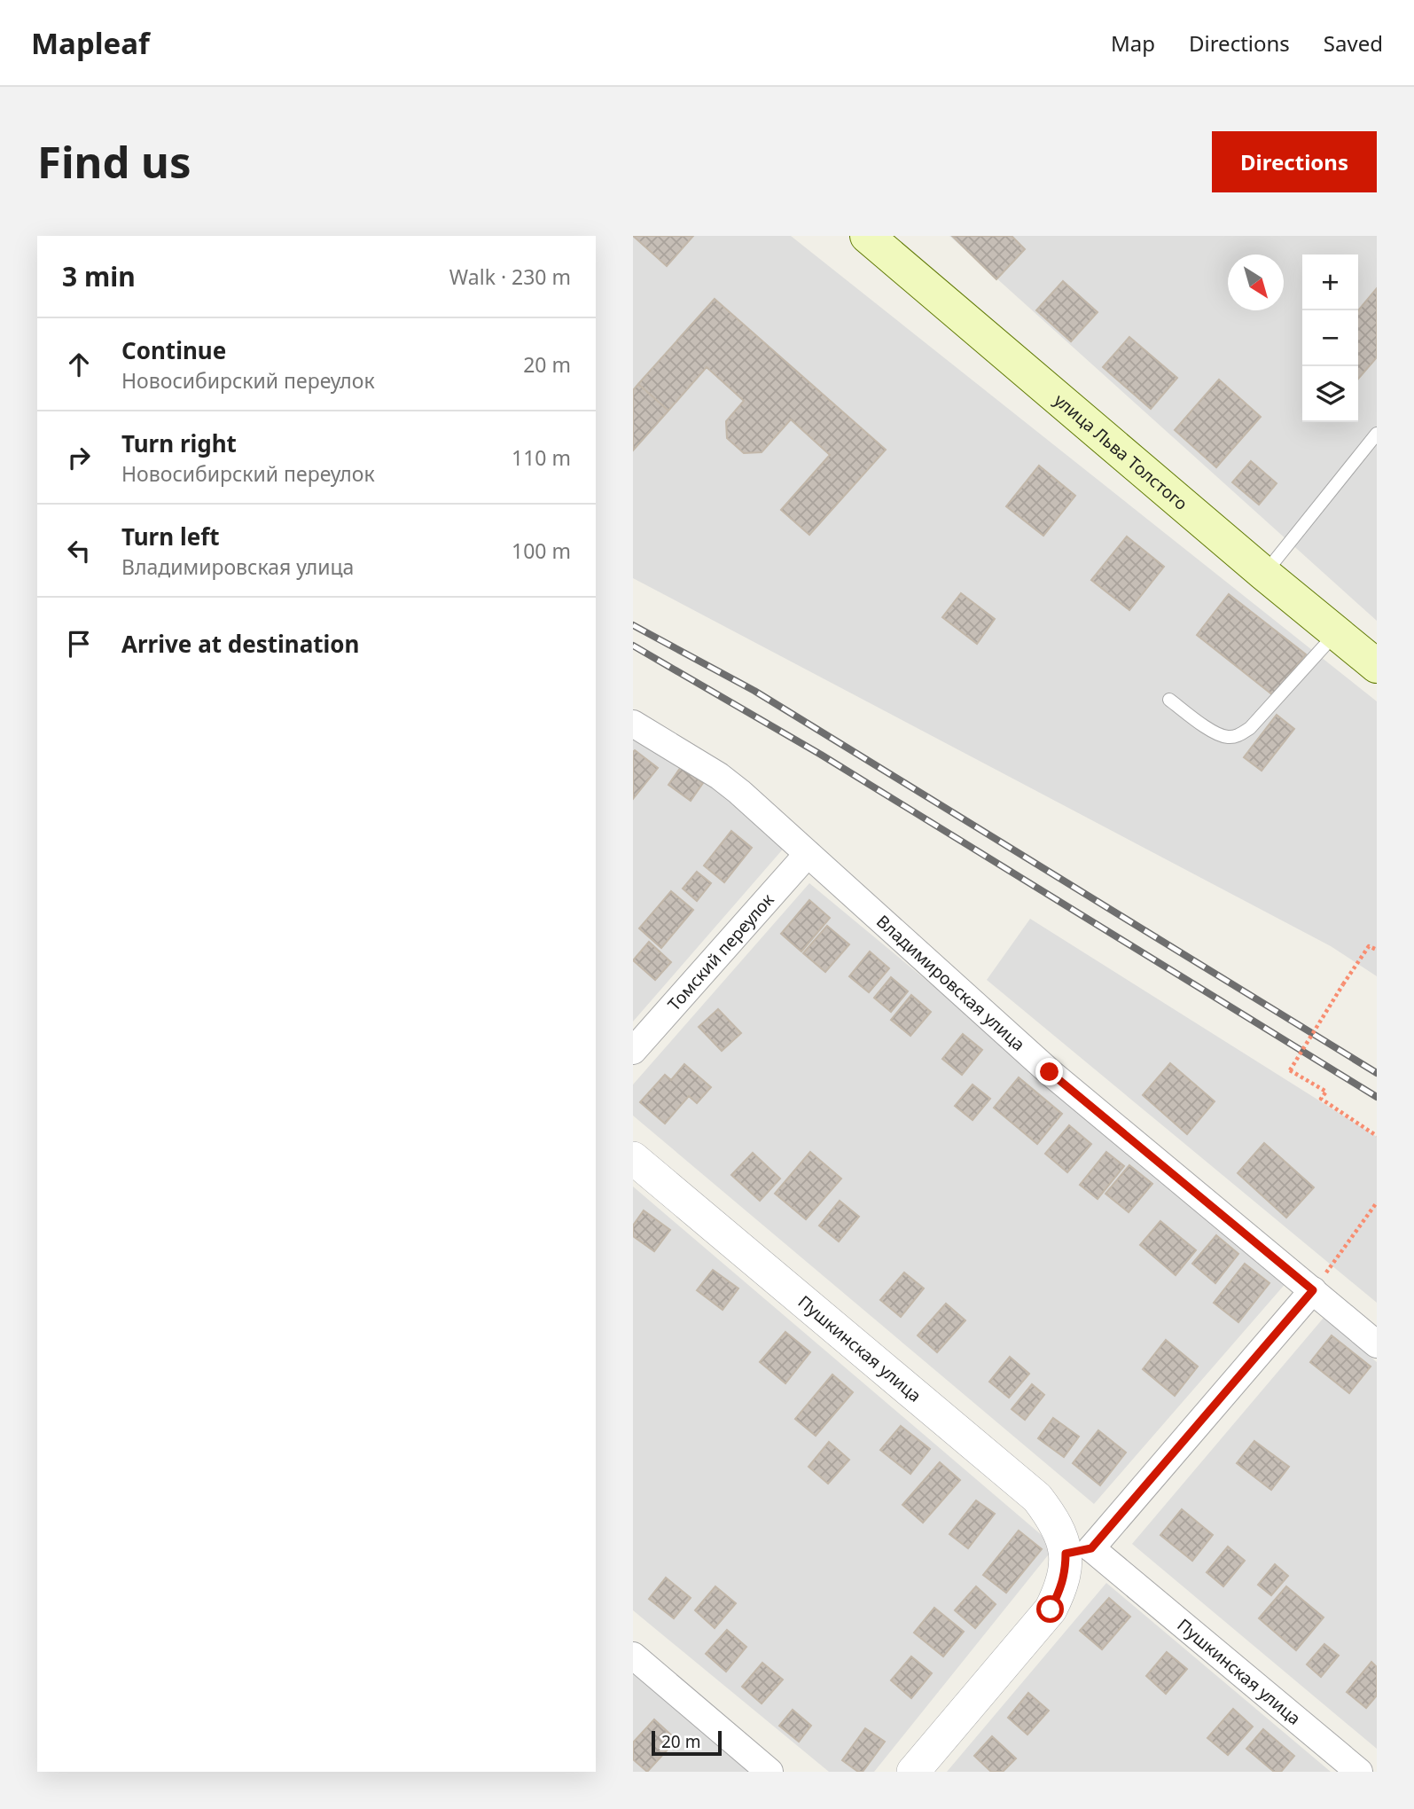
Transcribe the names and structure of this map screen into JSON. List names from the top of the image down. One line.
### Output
{"streets":{"main road":["улица Льва Толстого"],"street":["Томский переулок","Владимировская улица","Пушкинская улица"]},"crossings":[["Томский переулок","Владимировская улица"]],"scale_bar":"20 m","north":"bottom right","page":{"header":"Mapleaf","nav":["Map","Directions","Saved"],"buttons":"Directions","title":"Find us","heading":["3 min","Walk · 230 m"],"map_buttons":["+","−"],"list":[["Continue","Новосибирский переулок","20 m"],["Turn right","Новосибирский переулок","110 m"],["Turn left","Владимировская улица","100 m"],"Arrive at destination"],"scale":"20 m"}}
